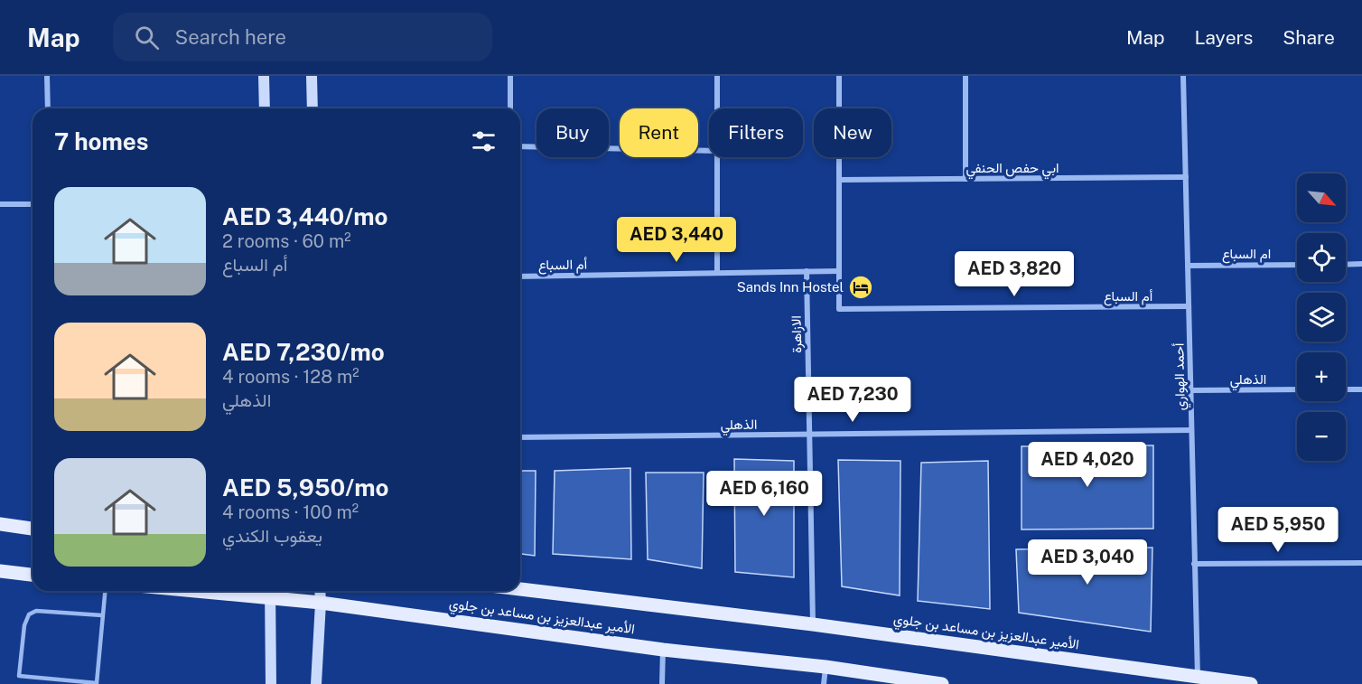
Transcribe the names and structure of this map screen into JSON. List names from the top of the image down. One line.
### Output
{"streets":{"main road":["الأمير عبدالعزيز بن مساعد بن جلوي"],"street":["ابي حفص الحنفي","ام السباع","أم السباع","الازاهرة","أحمد الهواري","الذهلي"]},"crossings":[["ابي حفص الحنفي","أحمد الهواري"],["ام السباع","أحمد الهواري"],["أم السباع","الازاهرة"],["أم السباع","أحمد الهواري"],["الازاهرة","الذهلي"],["الازاهرة","الأمير عبدالعزيز بن مساعد بن جلوي"],["أحمد الهواري","الذهلي"],["أحمد الهواري","الأمير عبدالعزيز بن مساعد بن جلوي"]],"places":{"hotel":["Sands Inn Hostel"]},"north":"bottom right","page":{"header":"Map","search":"Search here","nav":["Map","Layers","Share"],"chip":["Buy","Rent","Filters","New"],"heading":"7 homes","map_buttons":["+","−"],"list":[{"name":"AED 3,440/mo","note":"2 rooms · 60 m² · أم السباع"},{"name":"AED 7,230/mo","note":"4 rooms · 128 m² · الذهلي"},{"name":"AED 5,950/mo","note":"4 rooms · 100 m² · يعقوب الكندي"}],"price":["AED 3,440","AED 3,820","AED 7,230","AED 4,020","AED 6,160","AED 5,950","AED 3,040"]}}
